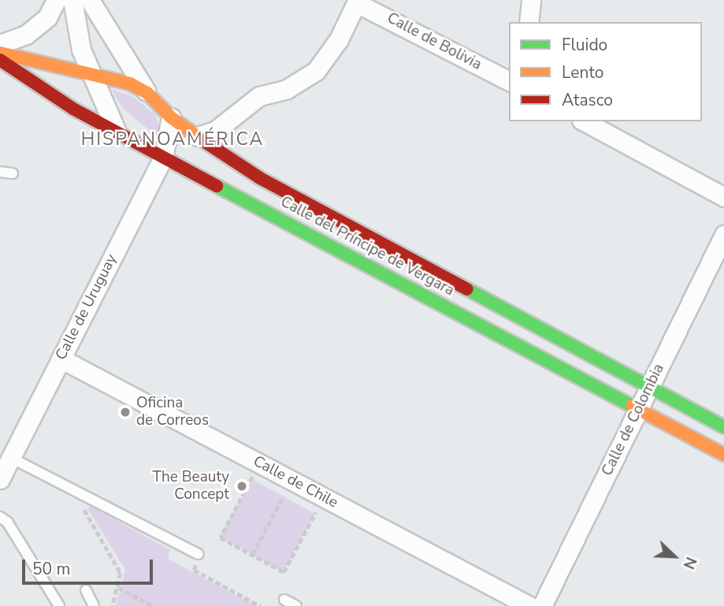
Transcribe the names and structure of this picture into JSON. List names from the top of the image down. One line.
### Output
{"streets":{"main road":["Calle del Príncipe de Vergara"],"street":["Calle de Bolivia","Calle de Uruguay","Calle de Colombia","Calle de Chile"]},"crossings":[["Calle del Príncipe de Vergara","Calle de Uruguay"],["Calle del Príncipe de Vergara","Calle de Colombia"],["Calle de Uruguay","Calle de Chile"]],"districts":["HISPANOAMÉRICA"],"places":["Oficina de Correos","The Beauty Concept"],"legend":["Fluido","Lento","Atasco"],"scale_bar":"50 m","north":"bottom right"}
